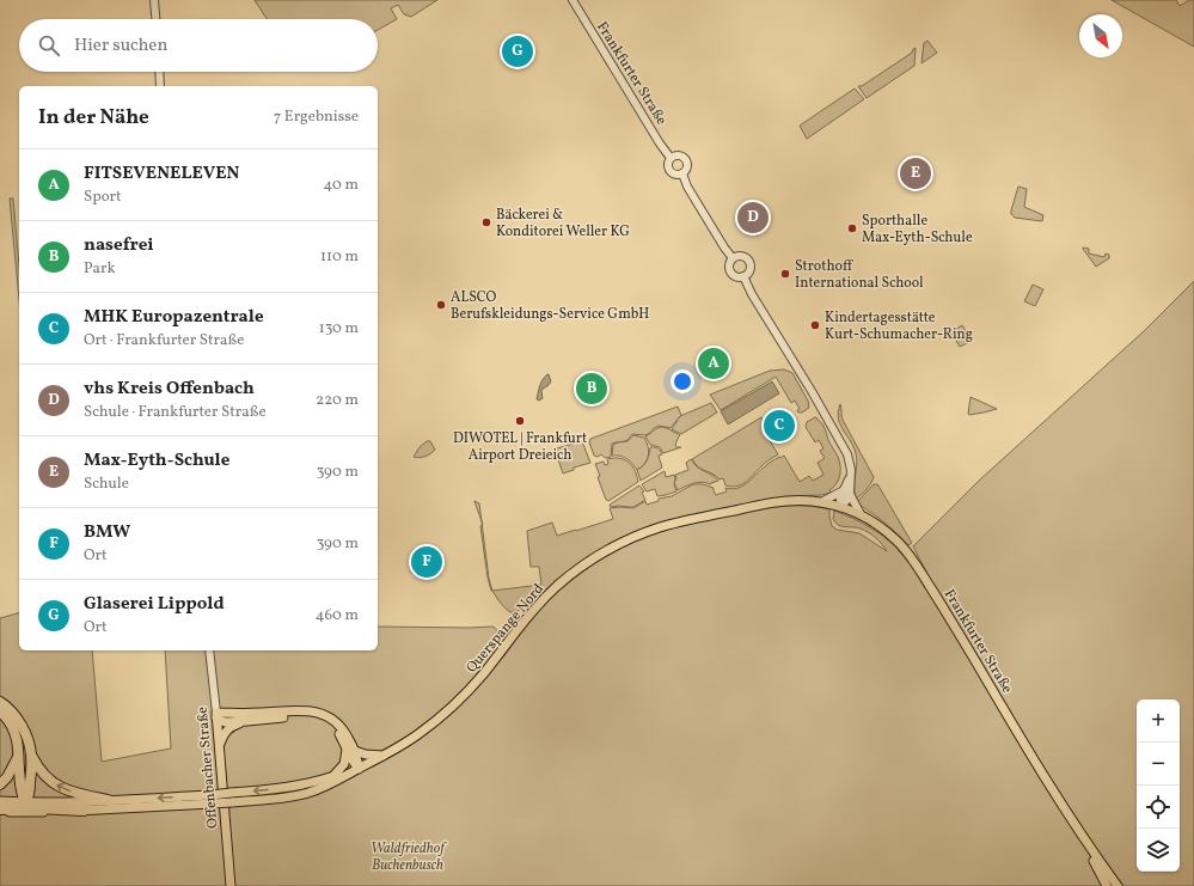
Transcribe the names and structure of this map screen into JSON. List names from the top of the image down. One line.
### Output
{"streets":{"main road":["Frankfurter Straße","Querspange Nord","Offenbacher Straße"]},"crossings":[["Frankfurter Straße","Querspange Nord"]],"parks":["Waldfriedhof Buchenbusch"],"places":["Bäckerei & Konditorei Weller KG","Sporthalle Max-Eyth-Schule","Strothoff International School","ALSCO Berufskleidungs-Service GmbH","Kindertagesstätte Kurt-Schumacher-Ring","DIWOTEL | Frankfurt Airport Dreieich"],"north":"bottom right","page":{"search":"Hier suchen","pins":["G","E","D","A","B","C","F"],"heading":["In der Nähe","7 Ergebnisse"],"list":[{"mark":"A","name":"FITSEVENELEVEN","note":"Sport","value":"40 m"},{"mark":"B","name":"nasefrei","note":"Park","value":"110 m"},{"mark":"C","name":"MHK Europazentrale","note":"Ort · Frankfurter Straße","value":"130 m"},{"mark":"D","name":"vhs Kreis Offenbach","note":"Schule · Frankfurter Straße","value":"220 m"},{"mark":"E","name":"Max-Eyth-Schule","note":"Schule","value":"390 m"},{"mark":"F","name":"BMW","note":"Ort","value":"390 m"},{"mark":"G","name":"Glaserei Lippold","note":"Ort","value":"460 m"}],"map_buttons":["+","−"]}}
